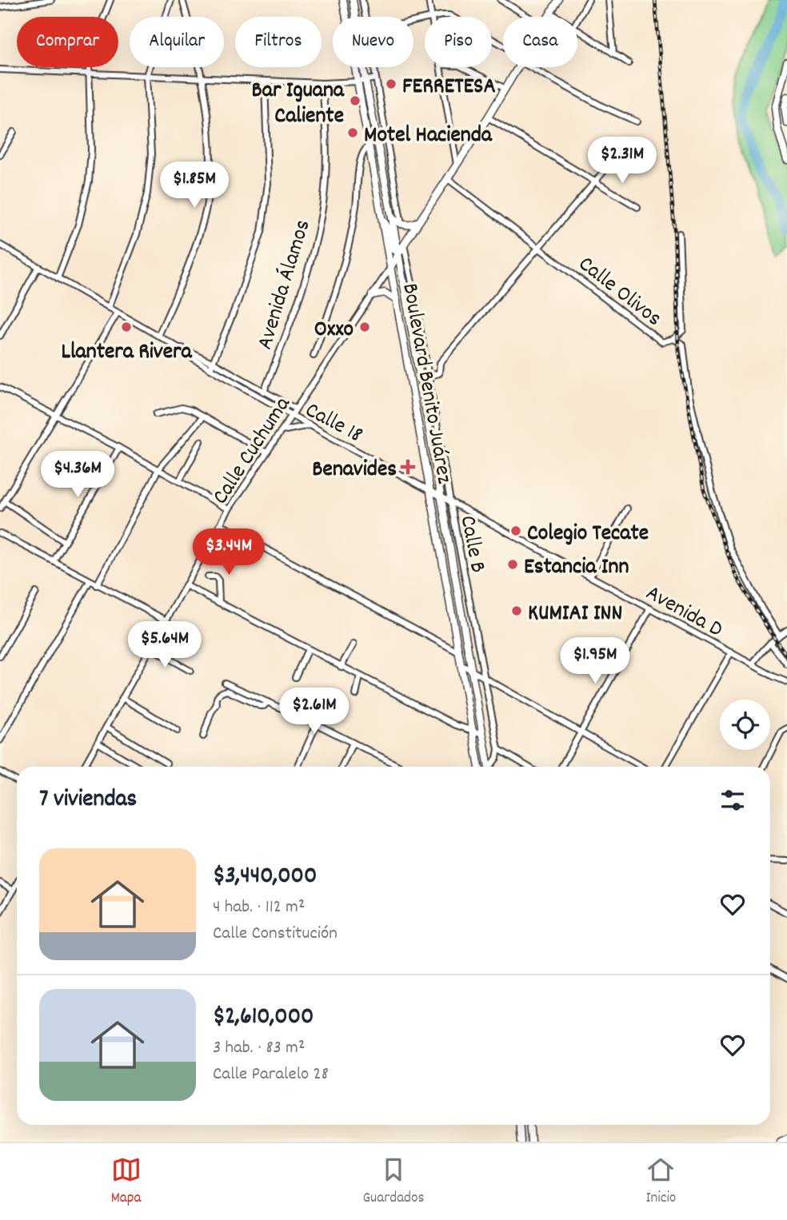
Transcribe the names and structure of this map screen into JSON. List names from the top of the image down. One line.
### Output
{"streets":{"main road":["Boulevard Benito Juárez"],"street":["Avenida Álamos","Calle Olivos","Calle 18","Calle Cuchuma","Calle B","Avenida D"]},"crossings":[["Avenida Álamos","Calle 18"],["Boulevard Benito Juárez","Calle 18"],["Boulevard Benito Juárez","Calle Cuchuma"],["Calle 18","Calle Cuchuma"],["Calle 18","Calle B"],["Calle 18","Avenida D"],["Calle B","Avenida D"]],"places":{"other":["FERRETESA","Bar Iguana Caliente","Motel Hacienda","Llantera Rivera","Oxxo","Colegio Tecate","Estancia Inn","KUMIAI INN"],"health":["Benavides"]},"page":{"chip":["Comprar","Alquilar","Filtros","Nuevo","Piso","Casa"],"price":["$2.31M","$1.85M","$4.36M","$3.44M","$5.64M","$1.95M","$2.61M"],"heading":"7 viviendas","list":[{"name":"$3,440,000","note":"4 hab. · 112 m² · Calle Constitución"},{"name":"$2,610,000","note":"3 hab. · 83 m² · Calle Paralelo 28"}],"tabs":["Mapa","Guardados","Inicio"]}}
